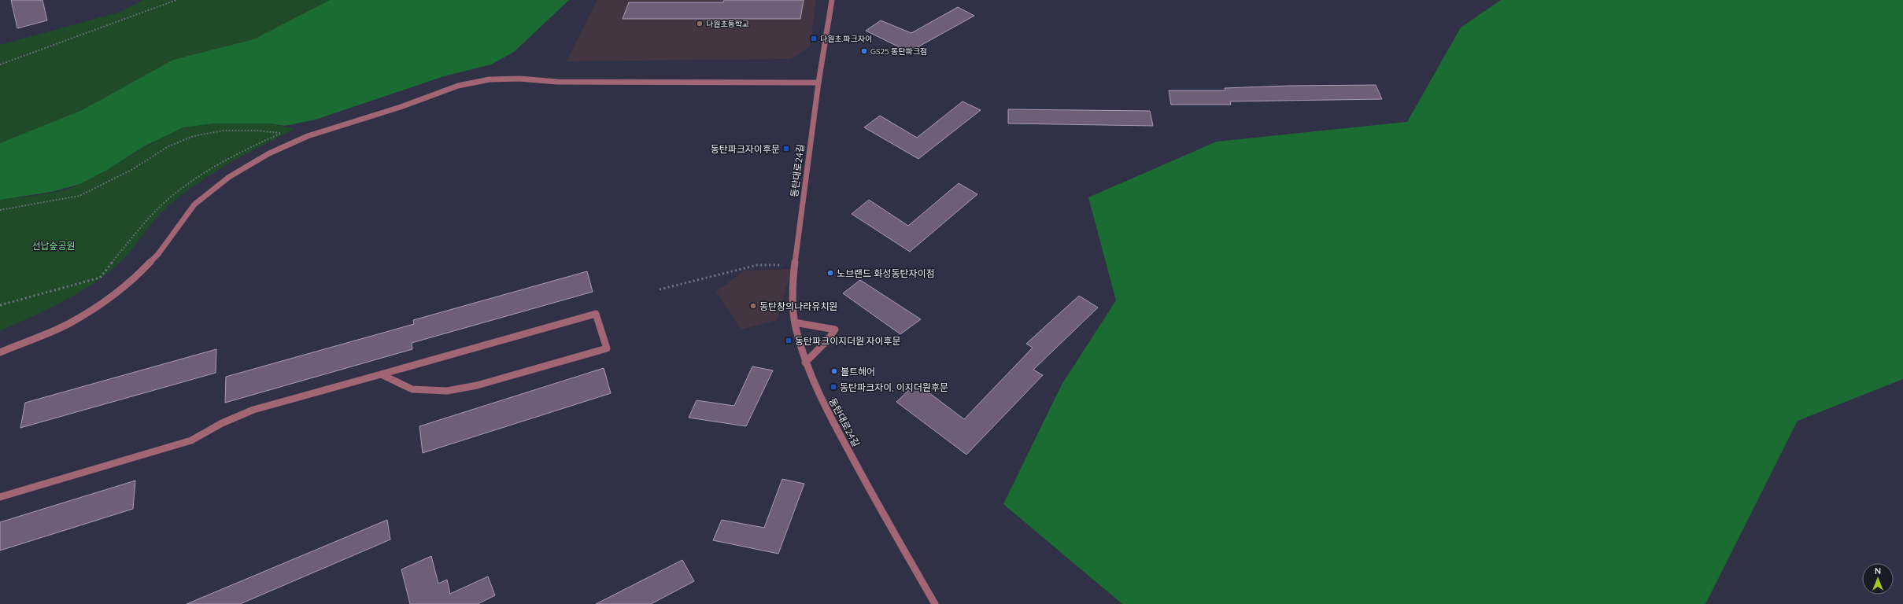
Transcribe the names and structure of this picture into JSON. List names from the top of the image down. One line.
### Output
{"streets":{"street":["동탄대로24길"]},"parks":["선납숲공원"],"places":{"other":["다원초등학교","GS25 동탄파크점","노브랜드 화성동탄자이점","동탄창의나라유치원","볼트헤어"],"transit":["다원초.파크자이","동탄파크자이후문","동탄파크이지더원.자이후문","동탄파크자이, 이지더원후문"]},"north":"top"}
